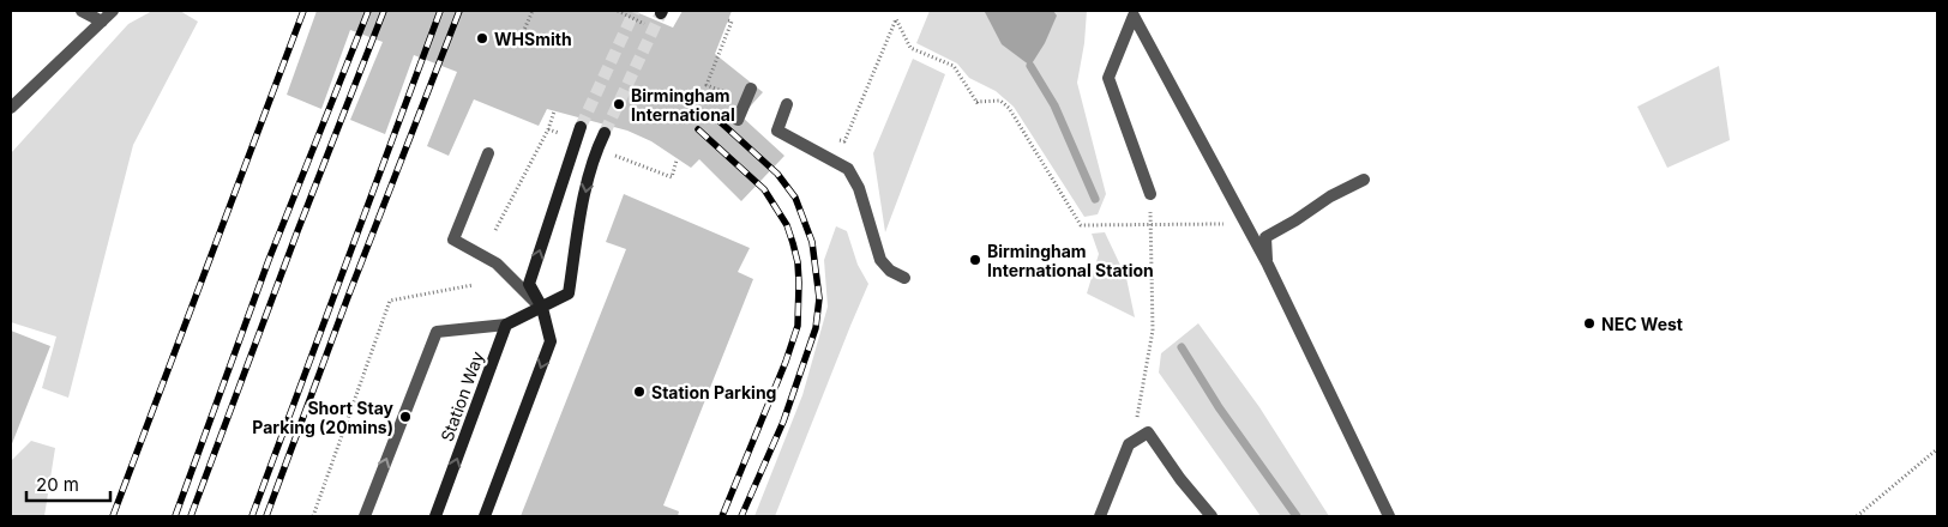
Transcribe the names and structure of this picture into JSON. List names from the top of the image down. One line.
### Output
{"streets":{"street":["Station Way"]},"places":["WHSmith","Birmingham International","Birmingham International Station","NEC West","Station Parking","Short Stay Parking (20mins)"],"scale_bar":"20 m"}
